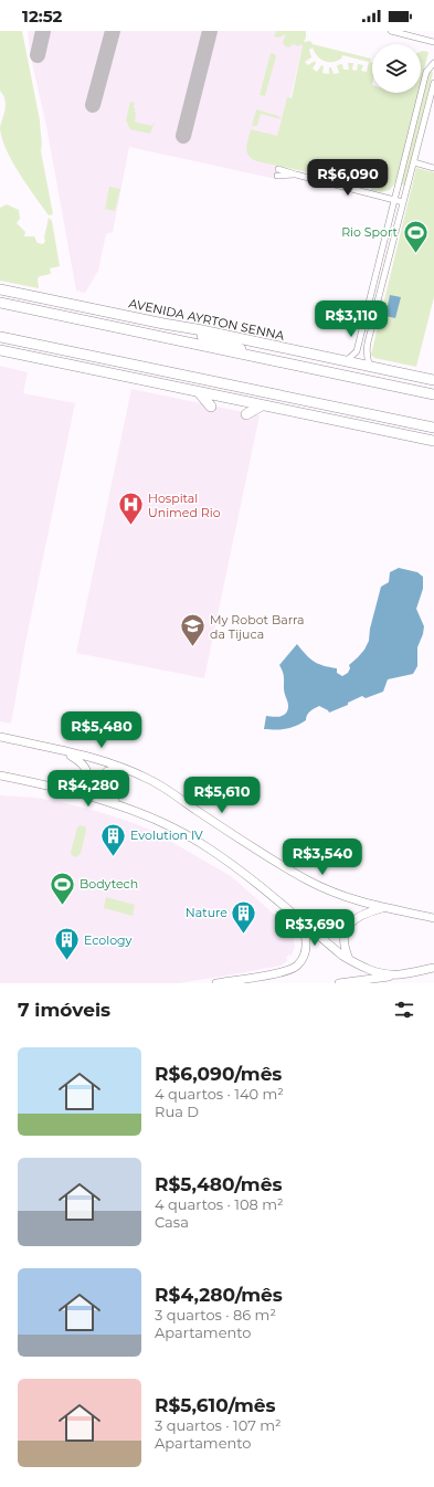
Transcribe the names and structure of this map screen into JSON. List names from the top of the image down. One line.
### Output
{"streets":{"highway":["AVENIDA AYRTON SENNA"]},"places":{"sports":["Rio Sport","Bodytech"],"hospital":["Hospital Unimed Rio"],"school or university":["My Robot Barra da Tijuca"],"building":["Evolution IV","Nature","Ecology"]},"page":{"status":"12:52","price":["R$6,090","R$3,110","R$5,480","R$4,280","R$5,610","R$3,540","R$3,690"],"heading":"7 imóveis","list":[{"name":"R$6,090/mês","note":"4 quartos · 140 m² · Rua D"},{"name":"R$5,480/mês","note":"4 quartos · 108 m² · Casa"},{"name":"R$4,280/mês","note":"3 quartos · 86 m² · Apartamento"},{"name":"R$5,610/mês","note":"3 quartos · 107 m² · Apartamento"}]}}
